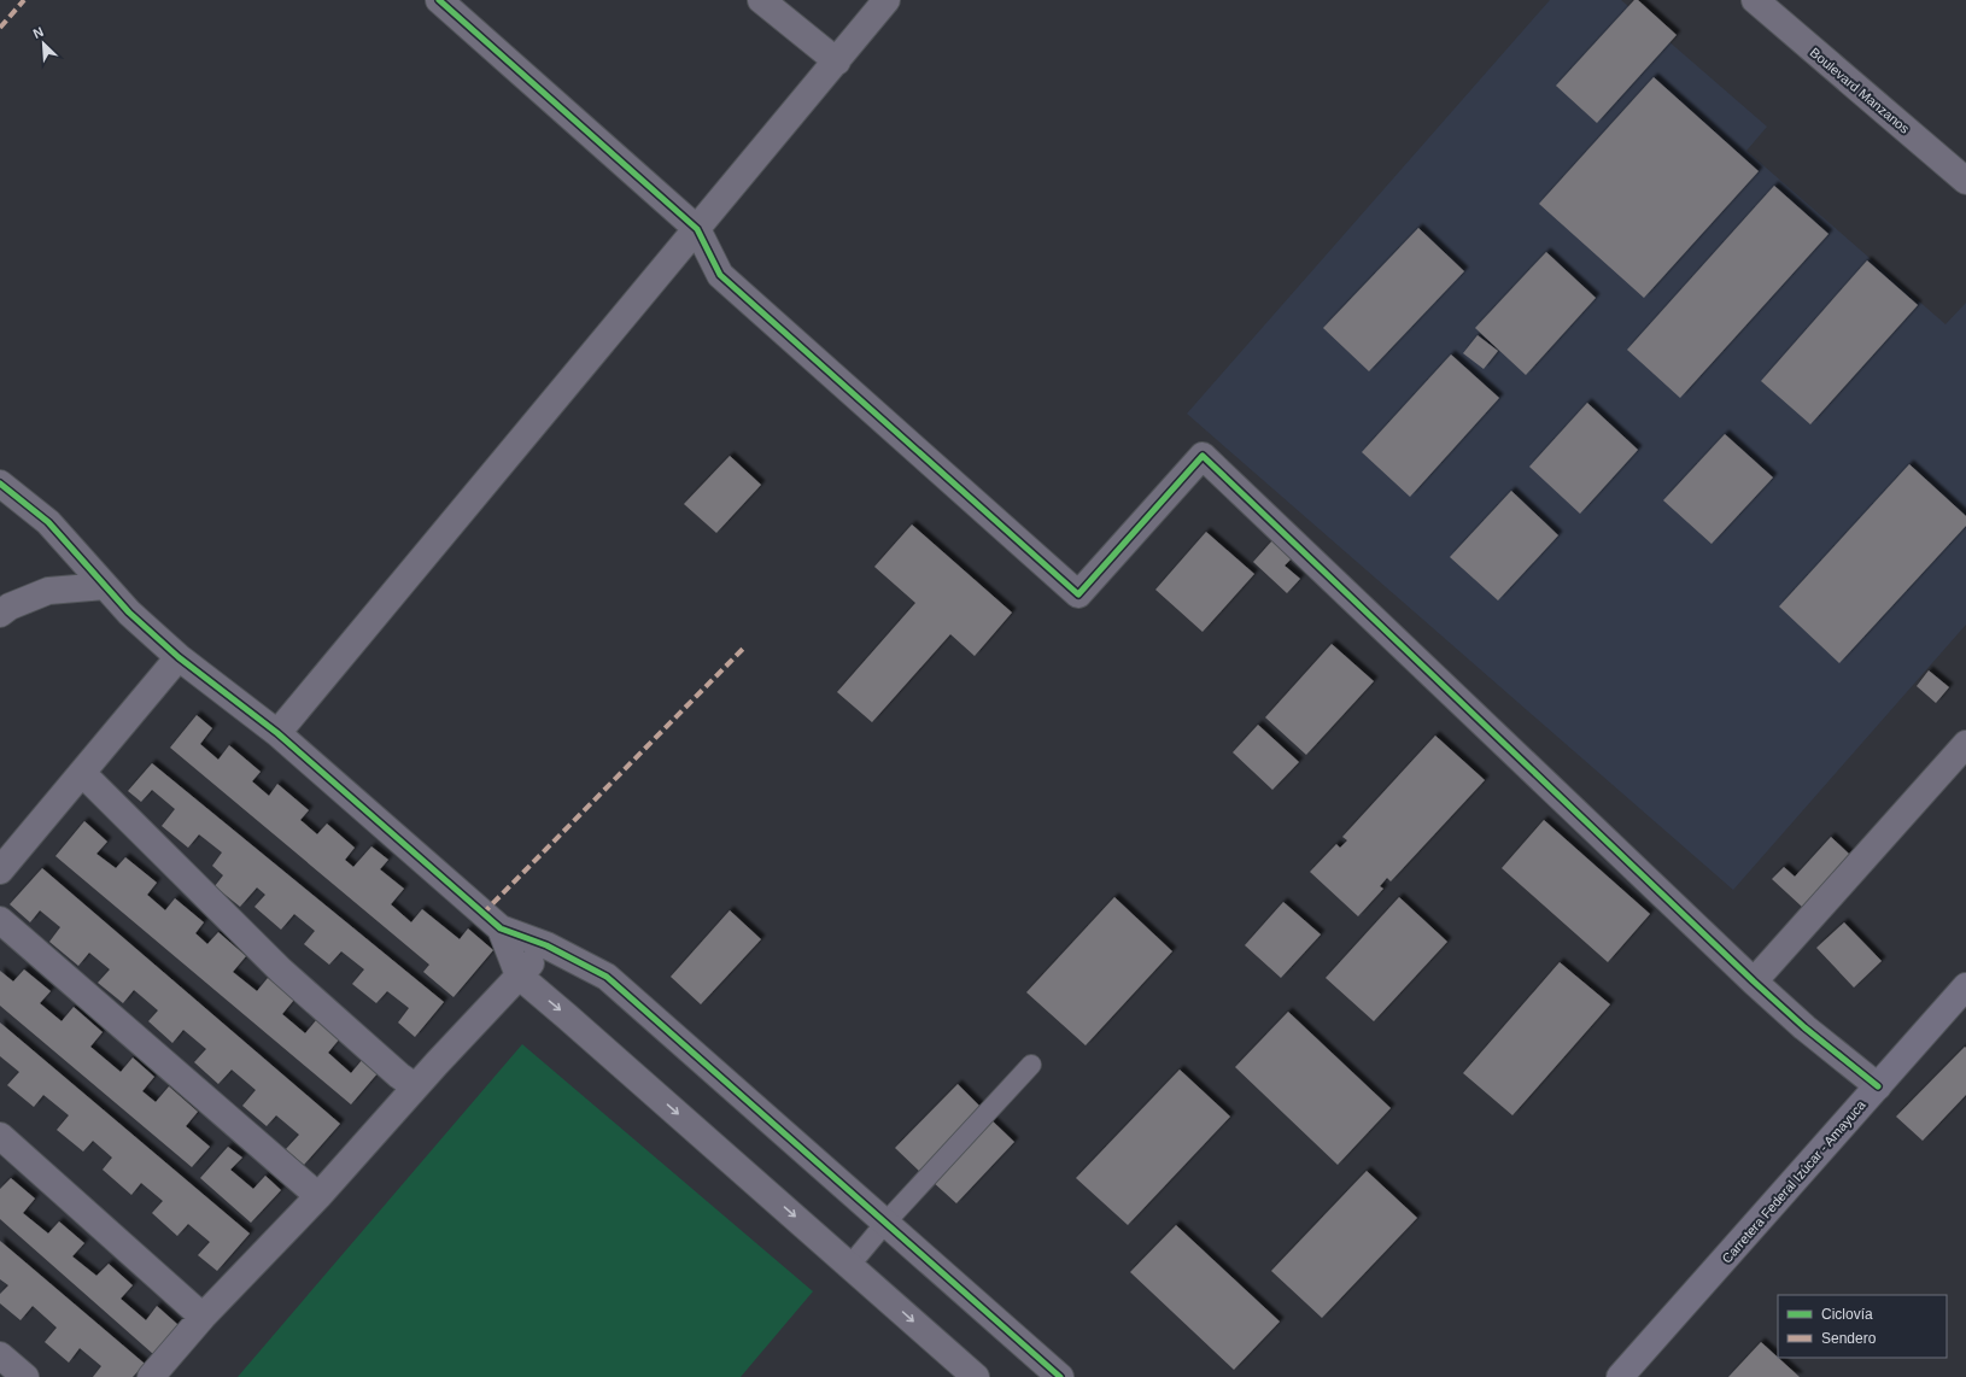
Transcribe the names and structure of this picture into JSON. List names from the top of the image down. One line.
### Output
{"streets":{"main road":["Carretera Federal Izúcar - Amayuca"],"street":["Boulevard Manzanos"]},"legend":["Ciclovía","Sendero"],"north":"top left"}
